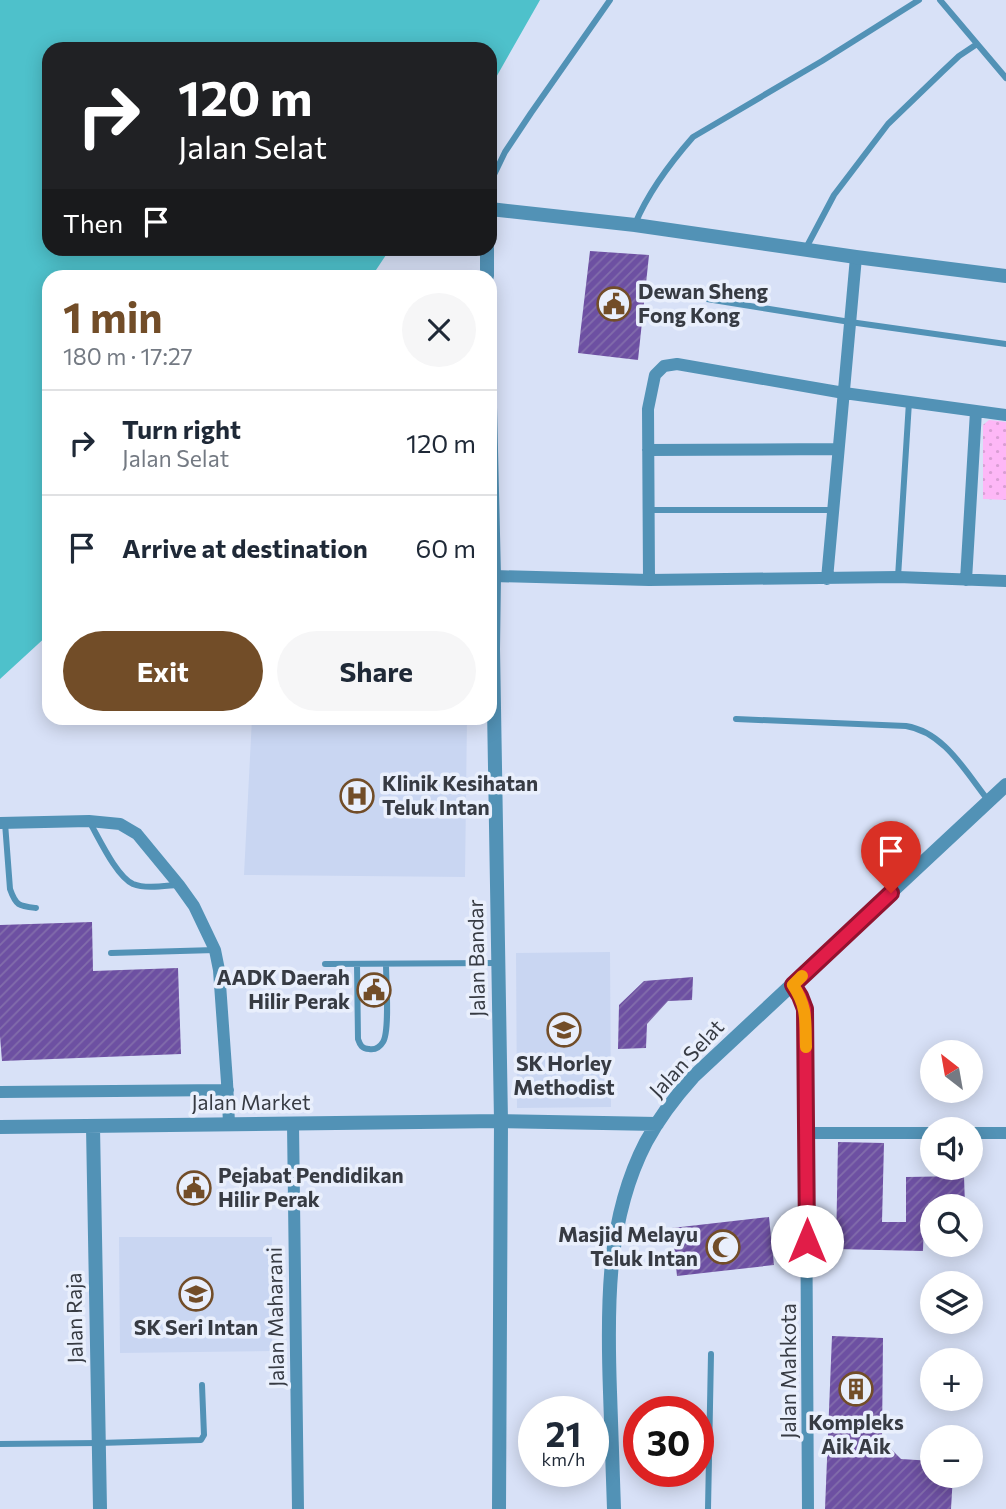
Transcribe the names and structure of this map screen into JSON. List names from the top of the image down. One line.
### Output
{"streets":{"street":["Jalan Bandar","Jalan Selat","Jalan Market","Jalan Maharani","Jalan Raja","Jalan Mahkota"]},"crossings":[["Jalan Bandar","Jalan Market"],["Jalan Selat","Jalan Market"],["Jalan Selat","Jalan Mahkota"],["Jalan Market","Jalan Maharani"],["Jalan Market","Jalan Raja"]],"places":{"public building":["Dewan Sheng Fong Kong","AADK Daerah Hilir Perak","Pejabat Pendidikan Hilir Perak"],"hospital":["Klinik Kesihatan Teluk Intan"],"school or university":["SK Horley Methodist","SK Seri Intan"],"mosque":["Masjid Melayu Teluk Intan"],"building":["Kompleks Aik Aik"]},"north":"top left","page":{"turn":["120 m","Jalan Selat"],"then":"Then","heading":["1 min","180 m · 17:27"],"list":[{"name":"Turn right","note":"Jalan Selat","value":"120 m"},{"name":"Arrive at destination","value":"60 m"}],"buttons":["Exit","Share"],"map_buttons":["+","−"],"speed":"21 km/h","limit":"30"}}
